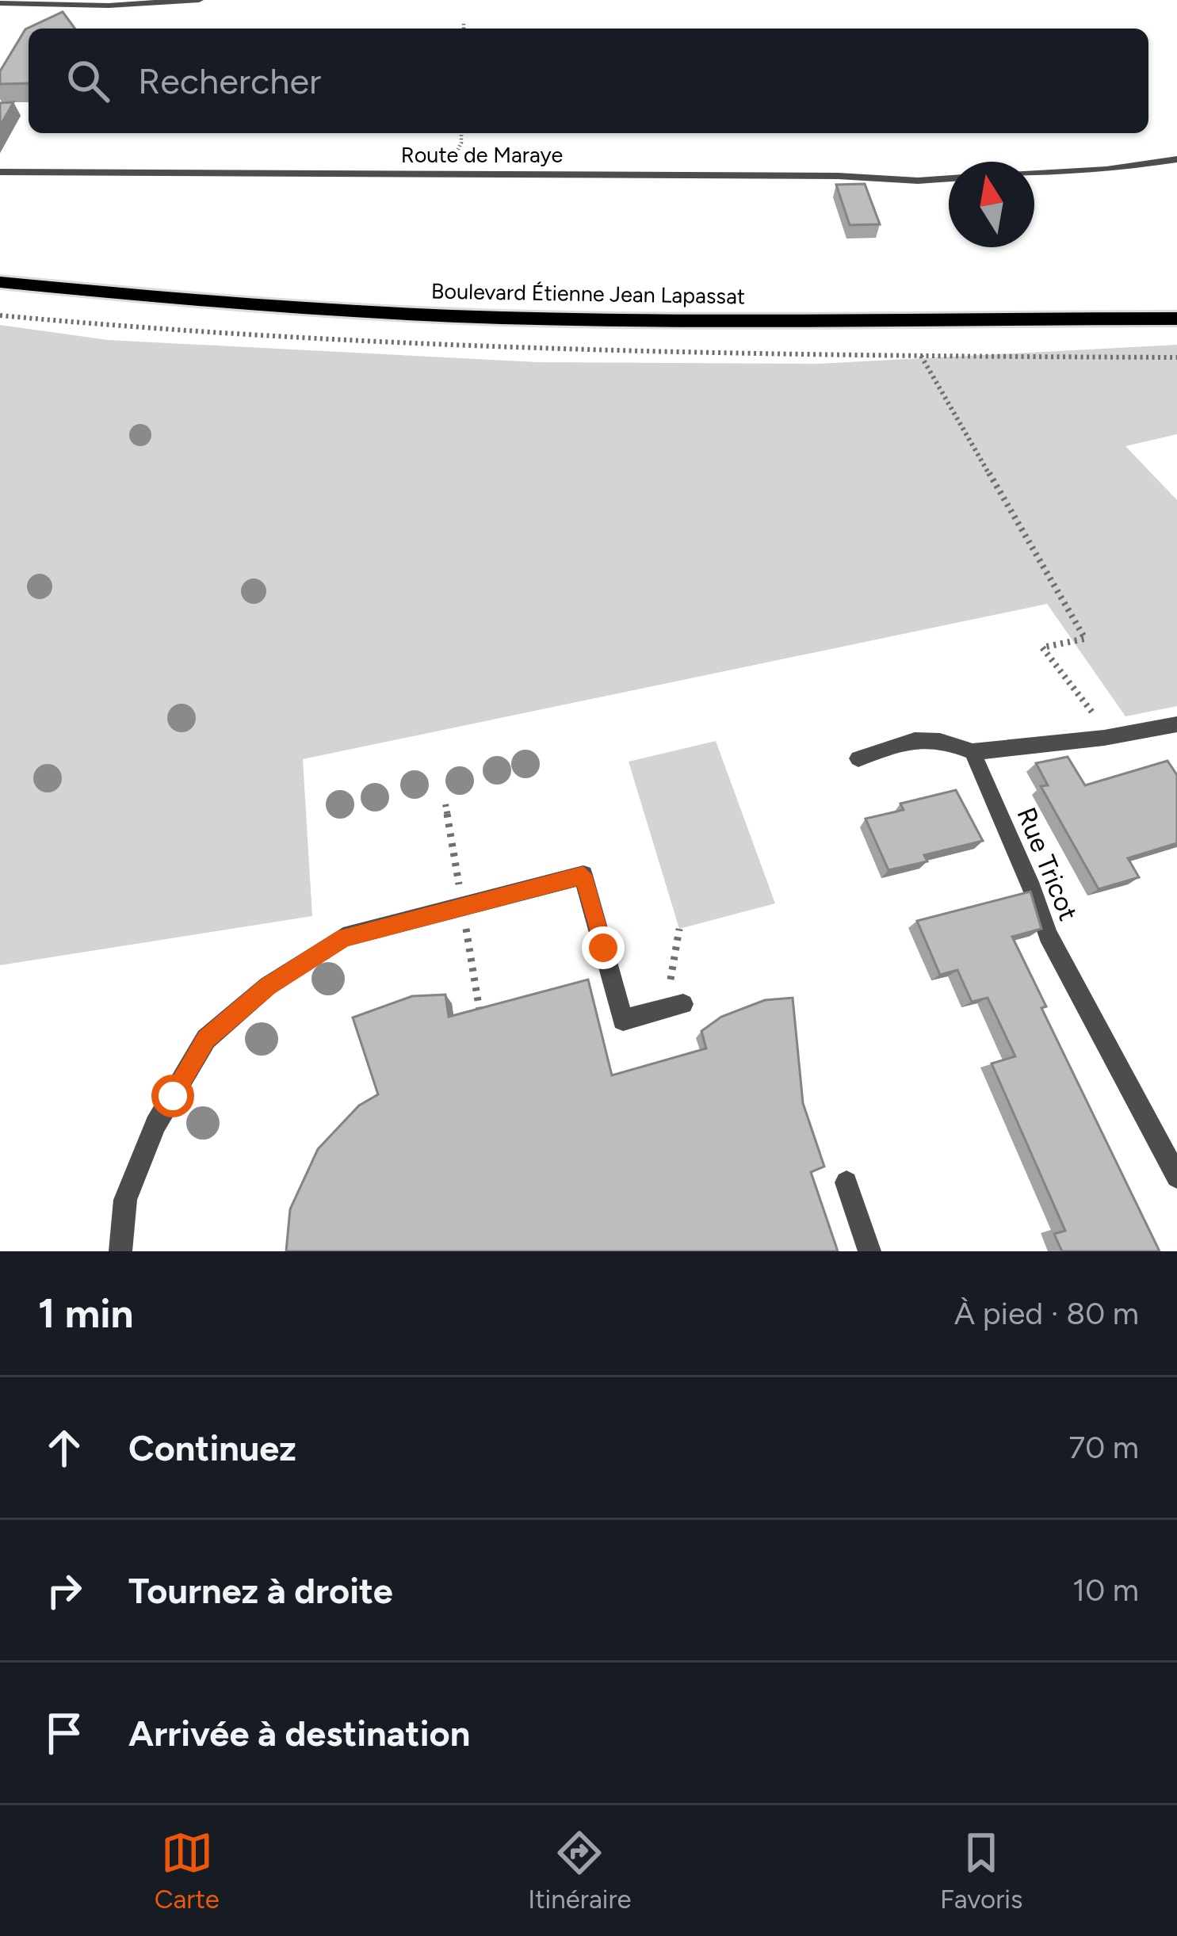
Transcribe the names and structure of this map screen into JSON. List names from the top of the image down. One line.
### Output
{"streets":{"main road":["Boulevard Étienne Jean Lapassat"],"street":["Route de Maraye","Rue Tricot"]},"north":"top","page":{"search":"Rechercher","heading":["1 min","À pied · 80 m"],"list":[["Continuez","70 m"],["Tournez à droite","10 m"],"Arrivée à destination"],"nav":["Carte","Itinéraire","Favoris"]}}
